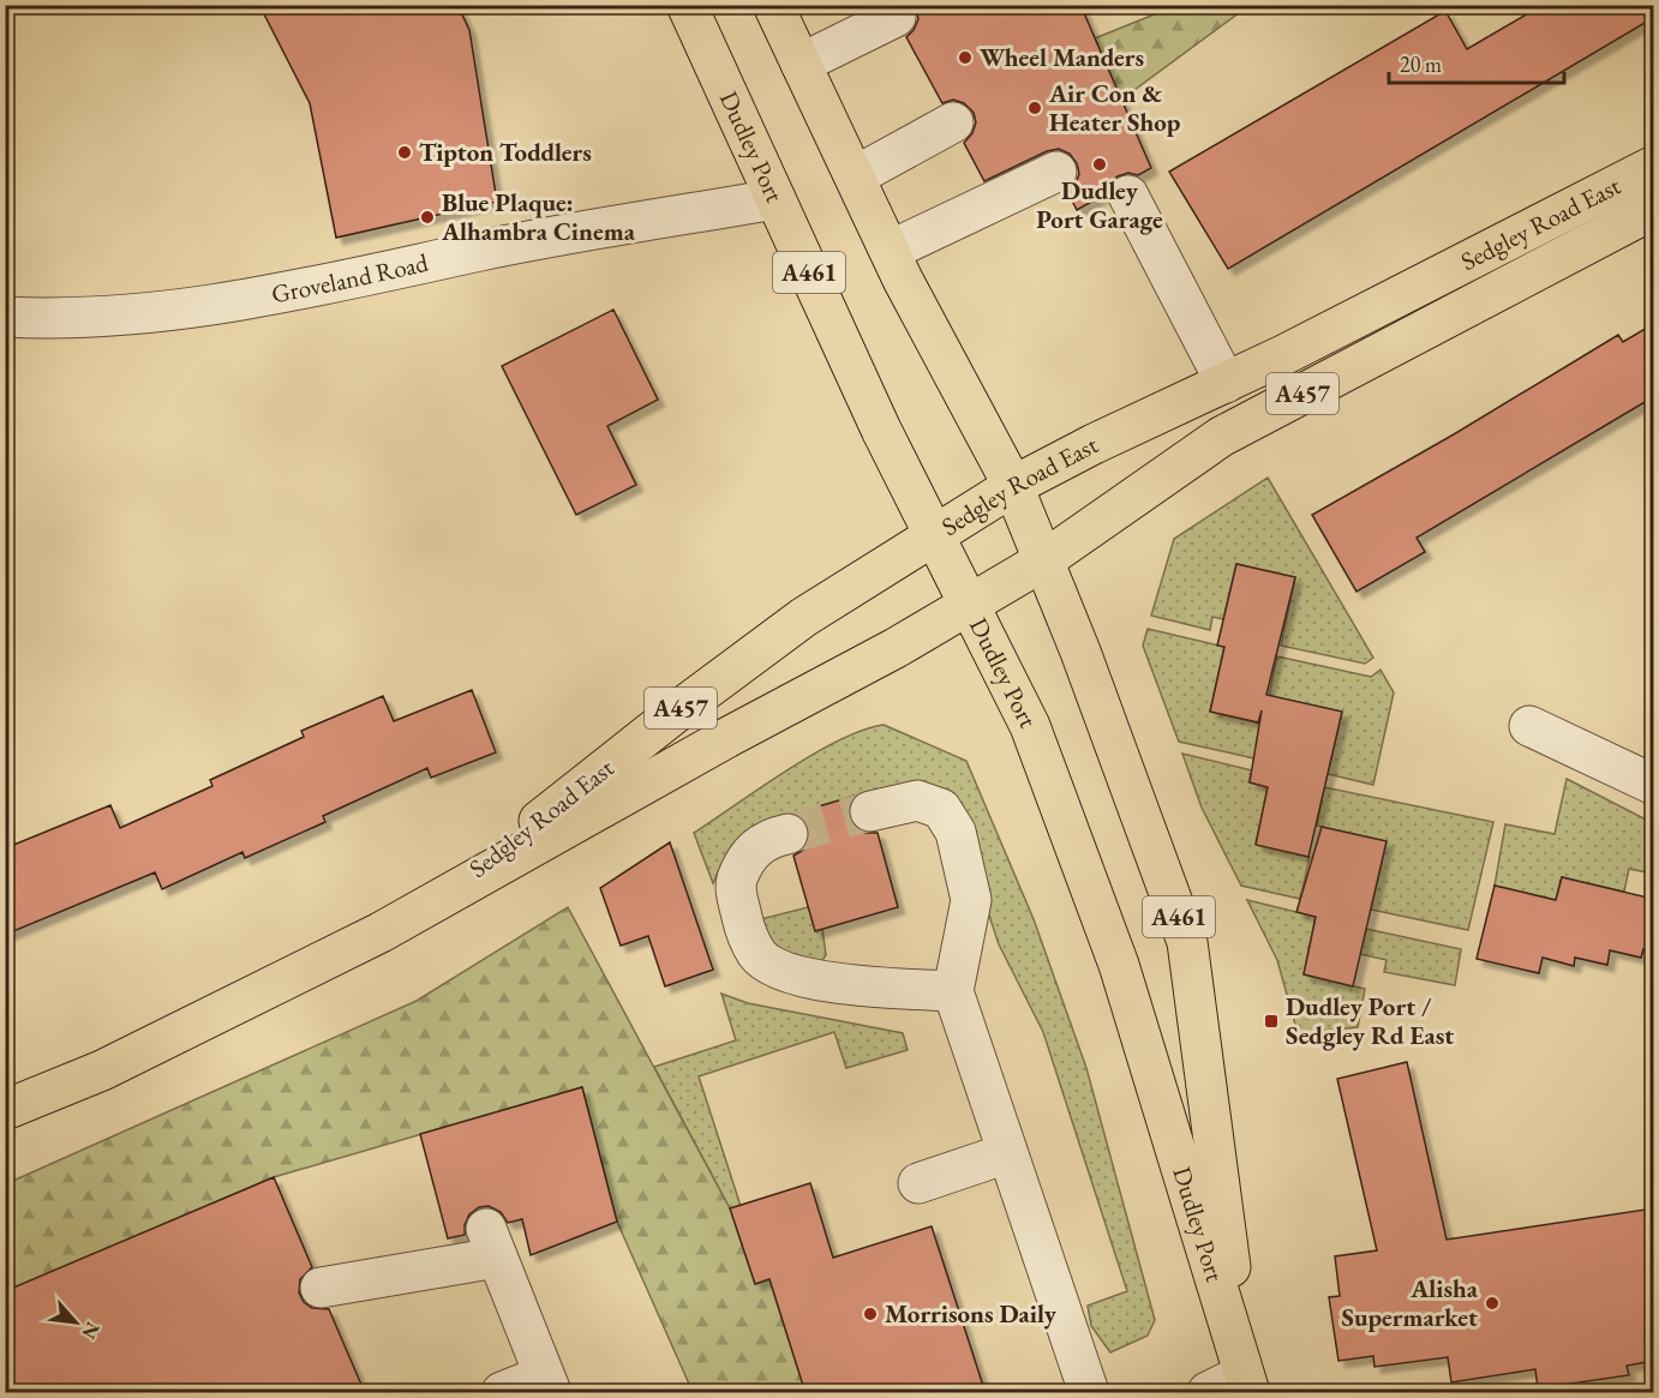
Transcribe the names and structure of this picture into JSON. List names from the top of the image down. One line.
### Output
{"streets":{"main road":["Dudley Port","Sedgley Road East","A461","A457"],"street":["Groveland Road"]},"crossings":[["Dudley Port","Sedgley Road East"],["Dudley Port","Groveland Road"]],"places":{"other":["Wheel Manders","Air Con & Heater Shop","Tipton Toddlers","Dudley Port Garage","Blue Plaque: Alhambra Cinema","Alisha Supermarket","Morrisons Daily"],"transit":["Dudley Port / Sedgley Rd East"]},"scale_bar":"20 m","north":"bottom right"}
